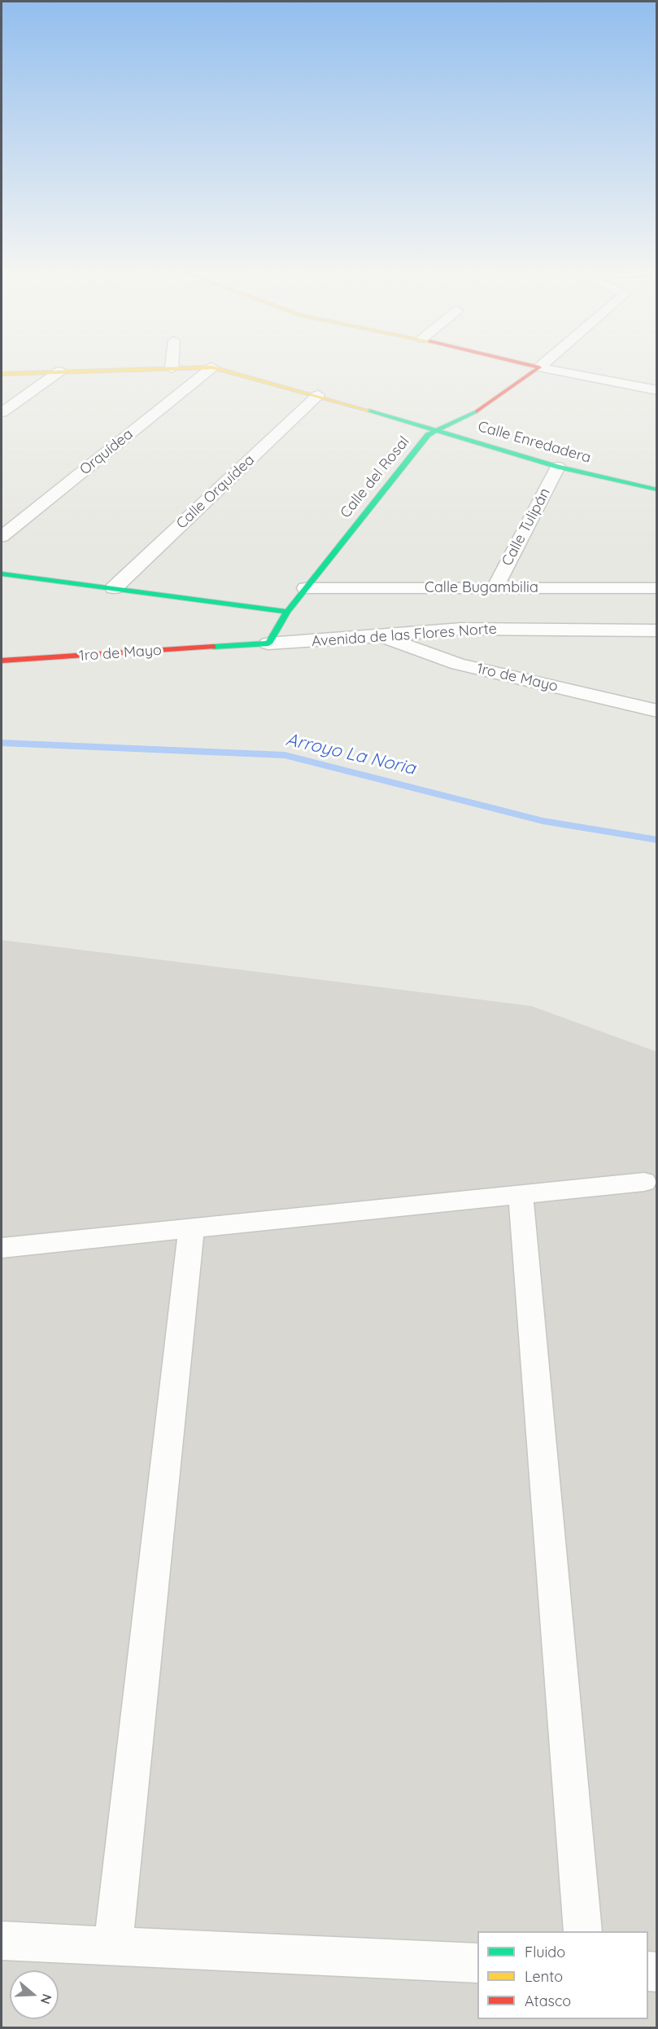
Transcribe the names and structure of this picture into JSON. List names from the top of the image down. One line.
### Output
{"streets":{"street":["Calle Enredadera","Orquídea","Calle del Rosal","Calle Orquídea","Calle Tulipán","Calle Bugambilia","Avenida de las Flores Norte","1ro de Mayo"]},"crossings":[["Calle Enredadera","Orquídea"],["Calle Enredadera","Calle del Rosal"],["Calle Enredadera","Calle Orquídea"],["Calle Enredadera","Calle Tulipán"],["Calle del Rosal","Calle Bugambilia"],["Calle del Rosal","Avenida de las Flores Norte"],["Calle del Rosal","1ro de Mayo"],["Calle Tulipán","Calle Bugambilia"],["Avenida de las Flores Norte","1ro de Mayo"]],"water":["Arroyo La Noria"],"legend":["Fluido","Lento","Atasco"],"north":"right"}
